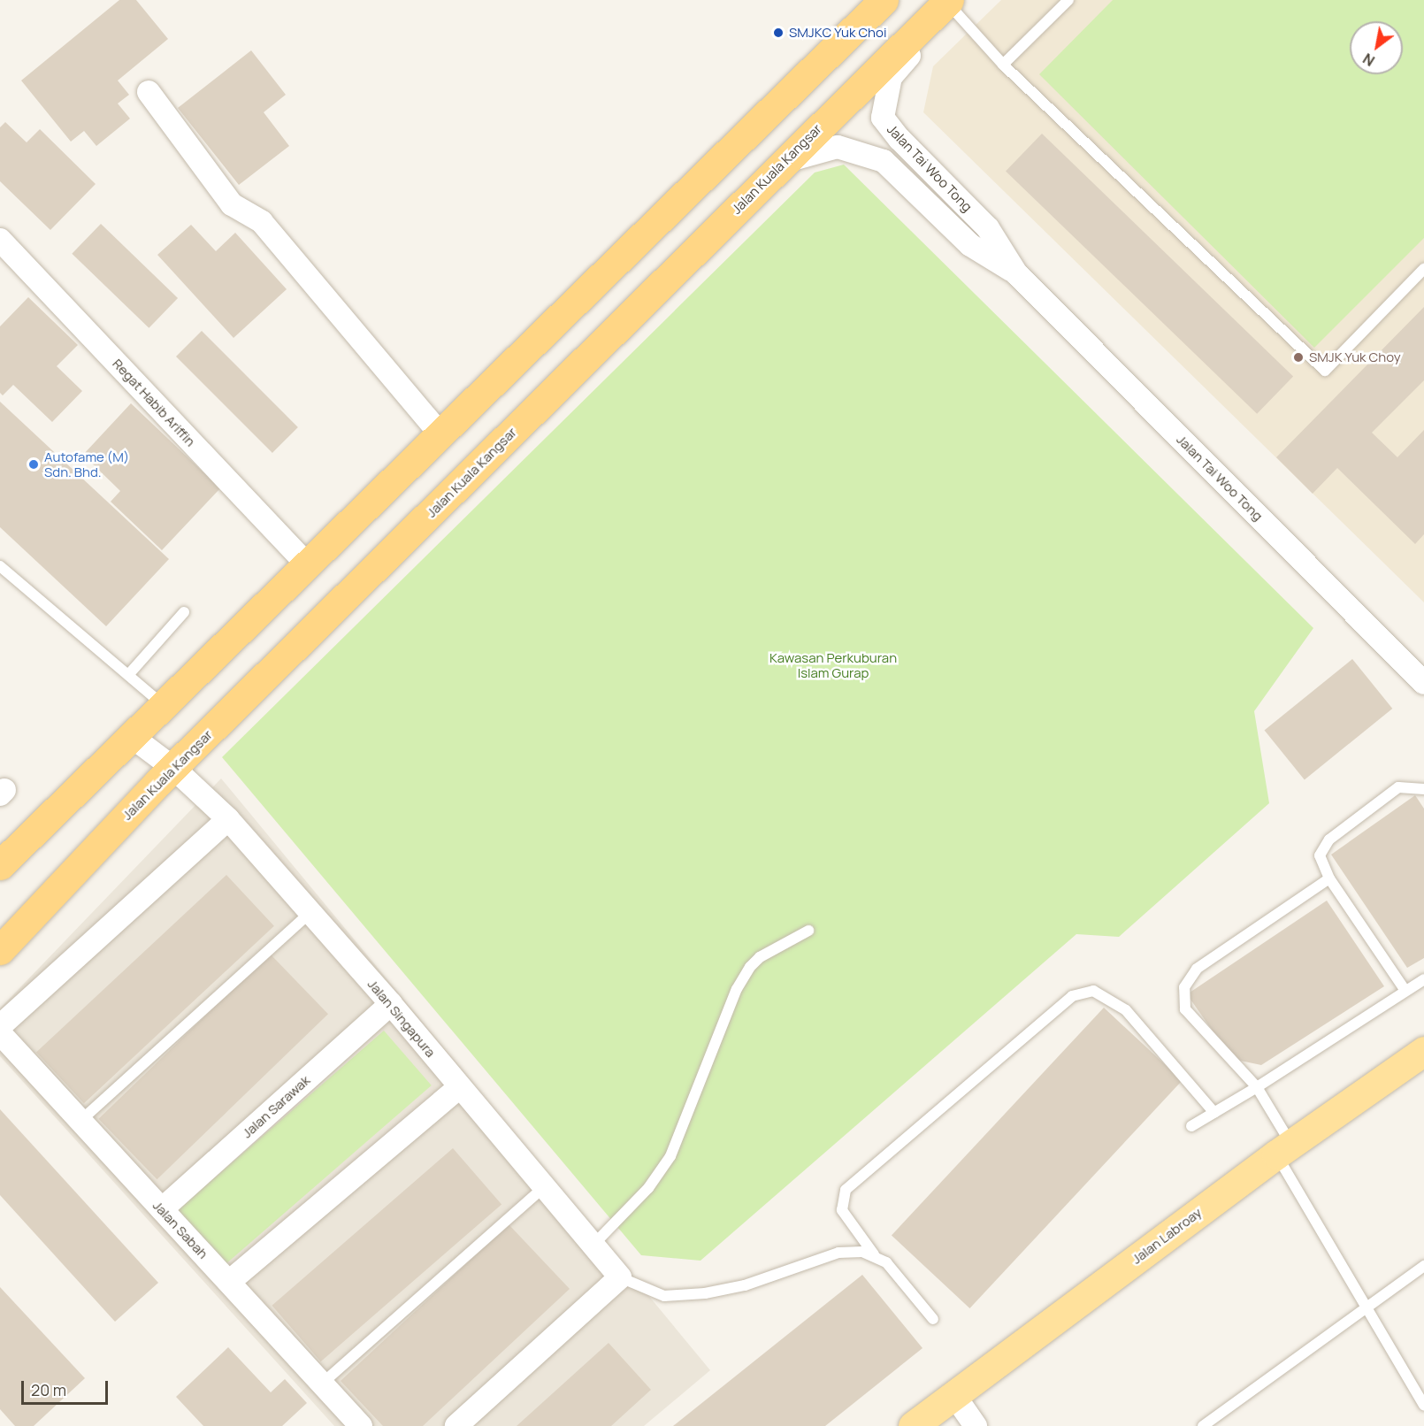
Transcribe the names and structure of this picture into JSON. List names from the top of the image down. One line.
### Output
{"streets":{"highway":["Jalan Kuala Kangsar"],"main road":["Jalan Labroay"],"street":["Jalan Tai Woo Tong","Regat Habib Ariffin","Jalan Singapura","Jalan Sarawak","Jalan Sabah"]},"crossings":[["Jalan Tai Woo Tong","Jalan Kuala Kangsar"],["Jalan Kuala Kangsar","Jalan Singapura"],["Jalan Singapura","Jalan Sarawak"],["Jalan Sarawak","Jalan Sabah"]],"parks":["Kawasan Perkuburan Islam Gurap"],"places":["SMJKC Yuk Choi","SMJK Yuk Choy","Autofame (M) Sdn. Bhd."],"scale_bar":"20 m","north":"bottom left"}
